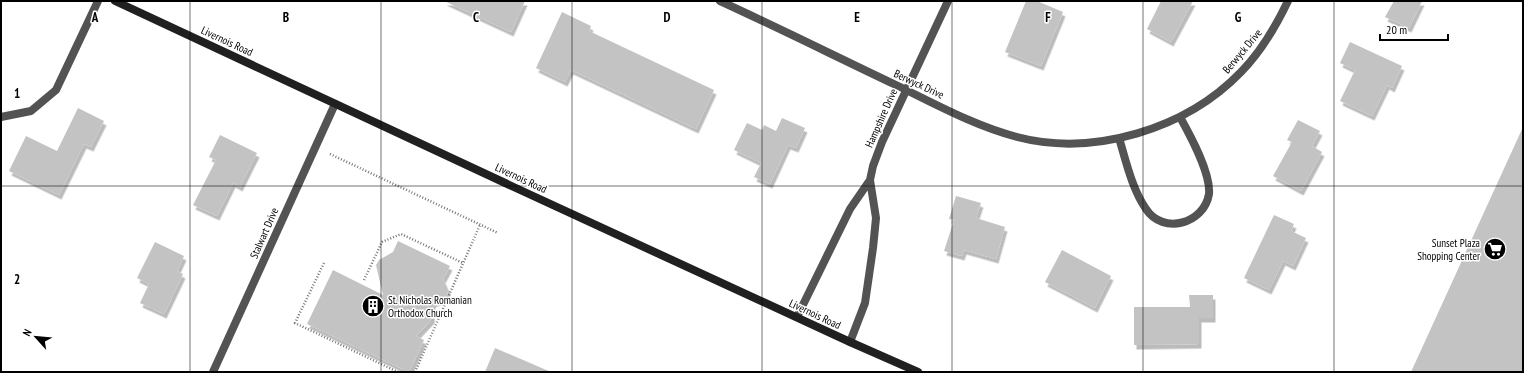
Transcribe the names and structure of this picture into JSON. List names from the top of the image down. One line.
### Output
{"streets":{"main road":["Livernois Road"],"street":["Berwyck Drive","Hampshire Drive","Stalwart Drive"]},"crossings":[["Livernois Road","Hampshire Drive"],["Livernois Road","Stalwart Drive"],["Berwyck Drive","Hampshire Drive"]],"places":{"supermarket":["Sunset Plaza Shopping Center"],"building":["St. Nicholas Romanian Orthodox Church"]},"scale_bar":"20 m","north":"top left","grid":{"columns":["A","B","C","D","E","F","G"],"rows":["1","2"]}}
